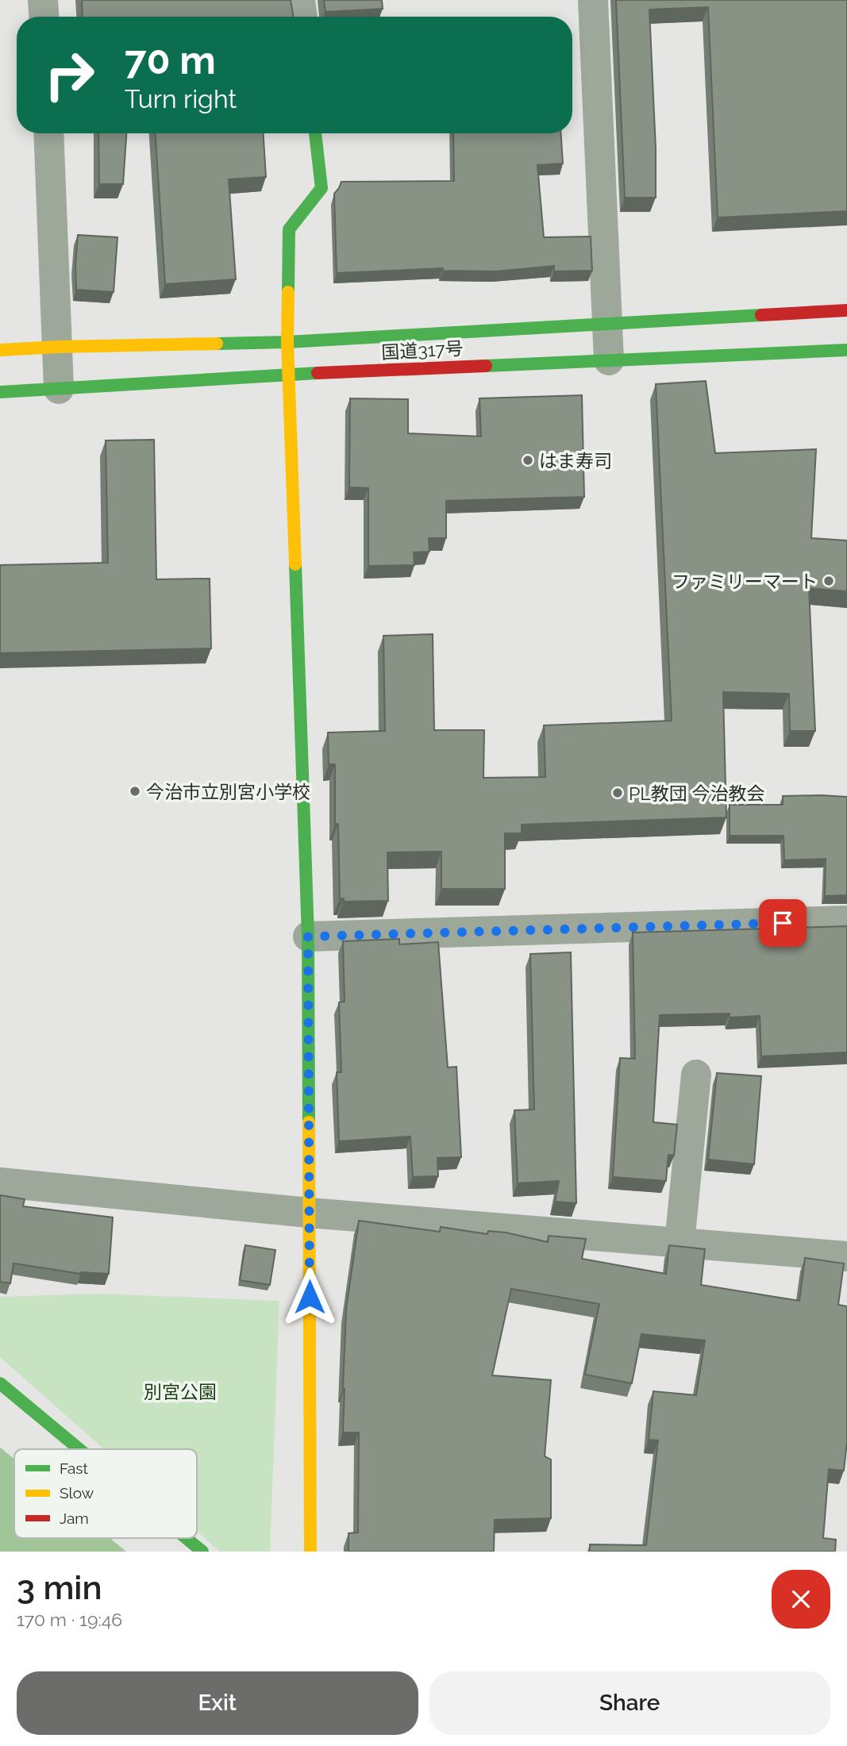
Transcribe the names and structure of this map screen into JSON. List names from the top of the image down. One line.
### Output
{"streets":{"main road":["国道317号"]},"parks":["別宮公園"],"places":["はま寿司","ファミリーマート","今治市立別宮小学校","PL教団 今治教会"],"legend":["Fast","Slow","Jam"],"page":{"turn":["70 m","Turn right"],"heading":["3 min","170 m · 19:46"],"buttons":["Exit","Share"]}}
